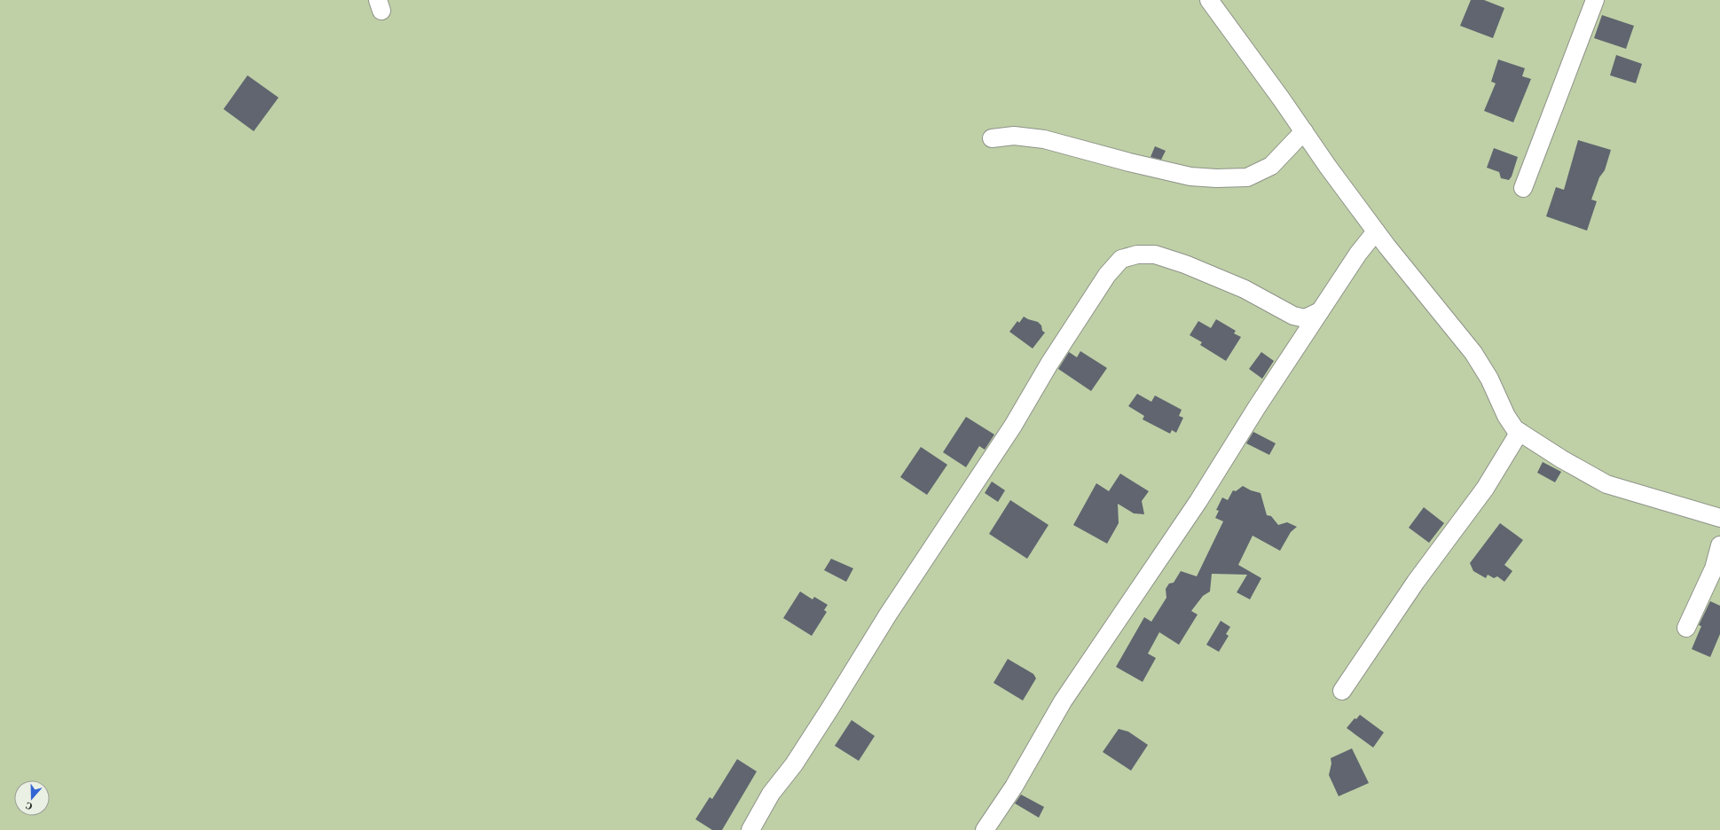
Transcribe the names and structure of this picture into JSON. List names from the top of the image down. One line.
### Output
{"north":"bottom"}
